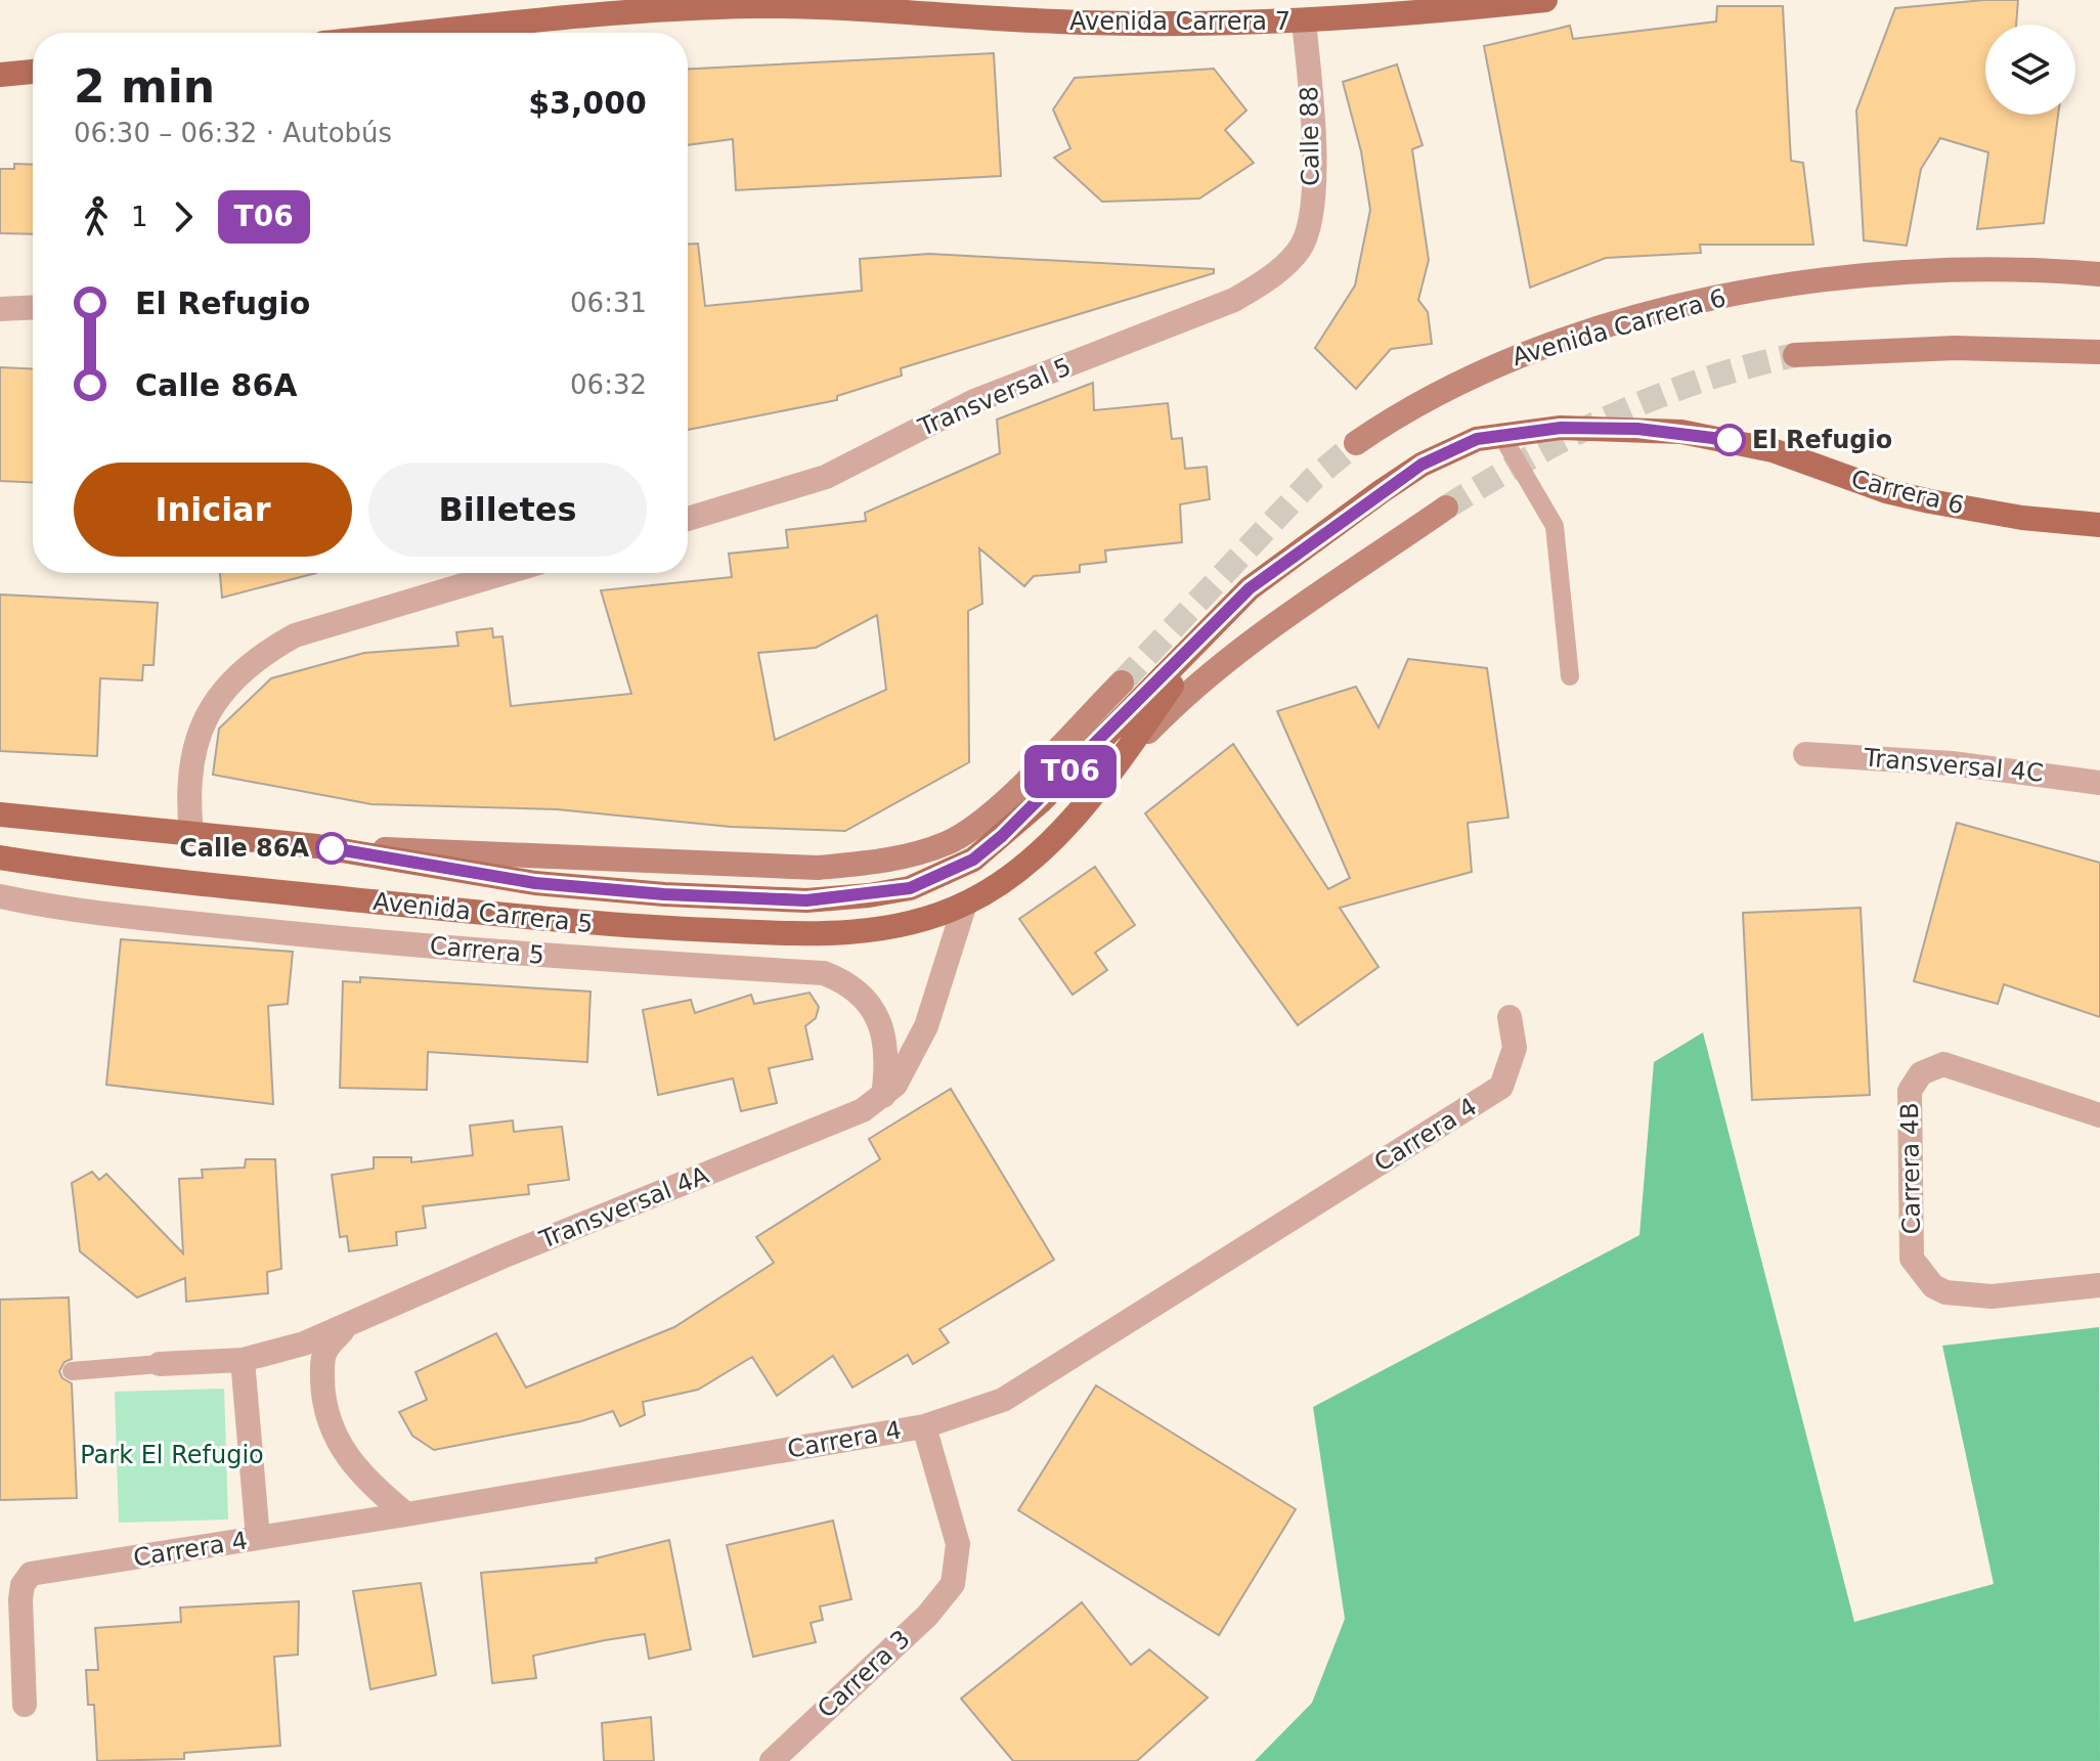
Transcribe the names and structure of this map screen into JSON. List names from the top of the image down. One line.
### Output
{"streets":{"main road":["Avenida Carrera 7","Avenida Carrera 6","Carrera 6","Avenida Carrera 5"],"street":["Calle 88","Transversal 5","Transversal 4C","Carrera 5","Carrera 4","Carrera 4B","Transversal 4A","Carrera 3"]},"crossings":[["Avenida Carrera 7","Calle 88"],["Calle 88","Transversal 5"],["Avenida Carrera 5","Transversal 4A"],["Carrera 5","Transversal 4A"],["Carrera 4","Carrera 3"]],"parks":["Park El Refugio"],"places":["El Refugio","Calle 86A"],"lines":["bus line T06"],"page":{"on_map":"T06","heading":["2 min","06:30 – 06:32 · Autobús","$3,000"],"legs":["1","T06"],"list":[{"name":"El Refugio","value":"06:31"},{"name":"Calle 86A","value":"06:32"}],"buttons":["Iniciar","Billetes"]}}
